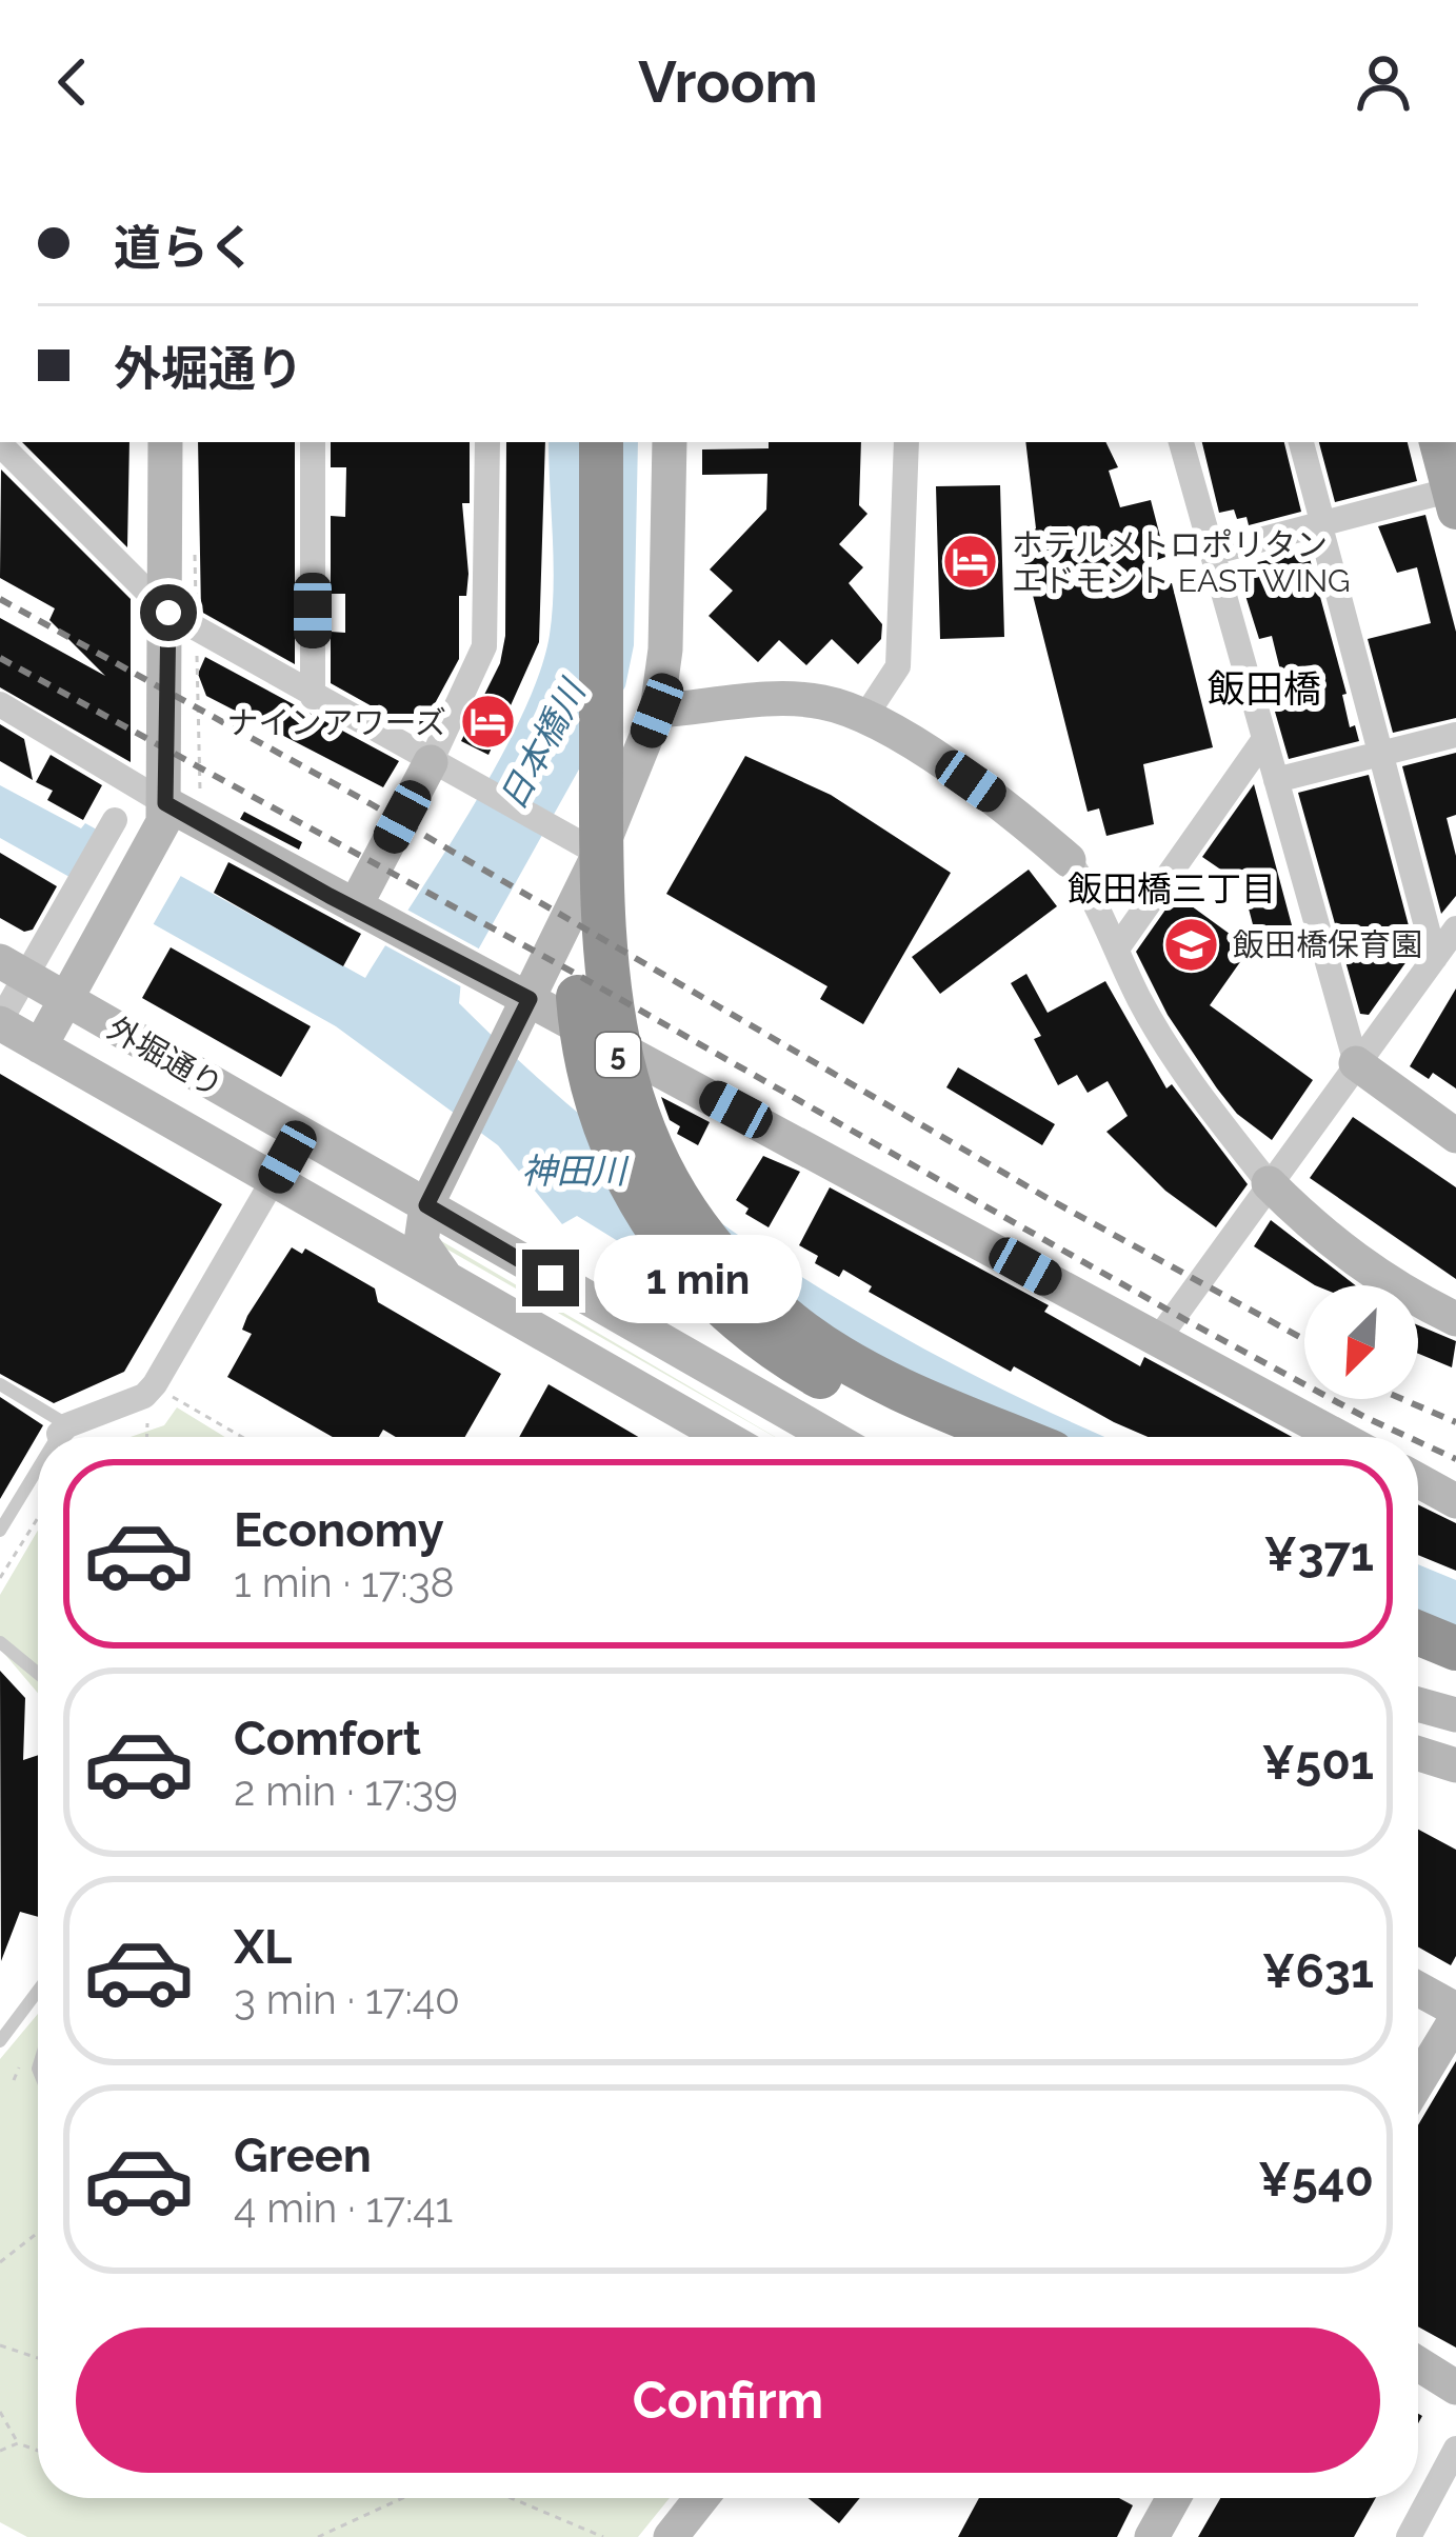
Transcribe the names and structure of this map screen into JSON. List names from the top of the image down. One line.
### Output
{"streets":{"highway":["5"],"street":["外堀通り"]},"districts":["飯田橋","飯田橋三丁目"],"water":["日本橋川","神田川"],"places":{"hotel":["ホテルメトロポリタン エドモント EAST WING","ナインアワーズ"],"school or university":["飯田橋保育園"]},"north":"bottom left","page":{"header":"Vroom","banner":["道らく","外堀通り"],"bubble":"1 min","list":[{"name":"Economy","note":"1 min · 17:38","value":"¥371"},{"name":"Comfort","note":"2 min · 17:39","value":"¥501"},{"name":"XL","note":"3 min · 17:40","value":"¥631"},{"name":"Green","note":"4 min · 17:41","value":"¥540"}],"buttons":"Confirm"}}
